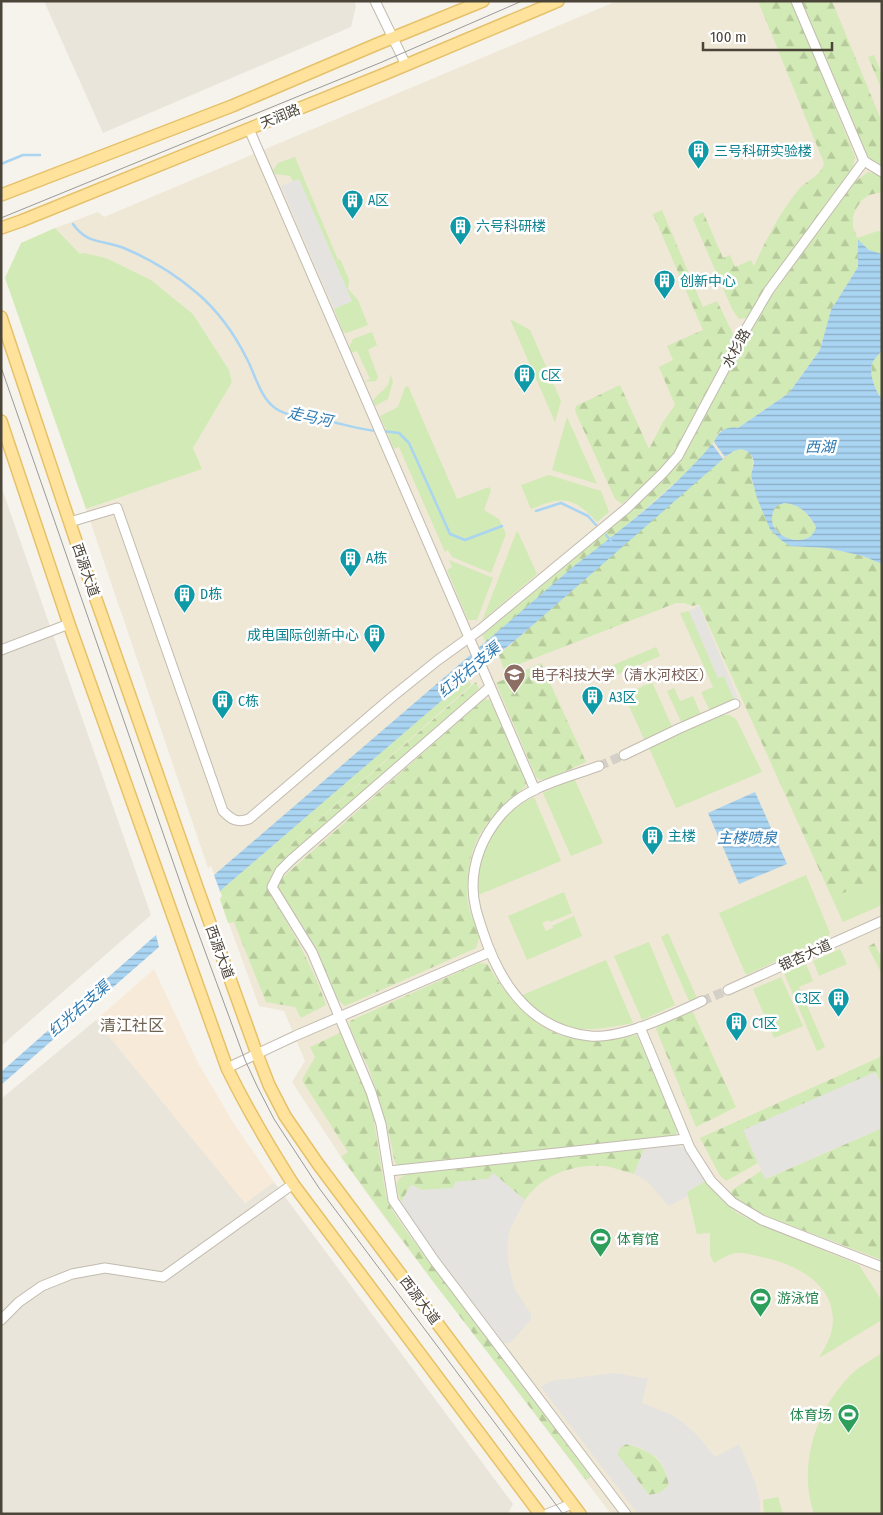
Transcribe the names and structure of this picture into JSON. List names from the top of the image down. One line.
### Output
{"streets":{"main road":["天润路","西源大道"],"street":["水杉路","银杏大道"]},"crossings":[["水杉路","西源大道"]],"districts":["清江社区"],"water":["走马河","西湖","红光右支渠","主楼喷泉"],"places":{"building":["三号科研实验楼","A区","六号科研楼","创新中心","C区","A栋","D栋","成电国际创新中心","A3区","C栋","主楼","C3区","C1区"],"school or university":["电子科技大学（清水河校区）"],"sports":["体育馆","游泳馆","体育场"]},"scale_bar":"100 m"}
